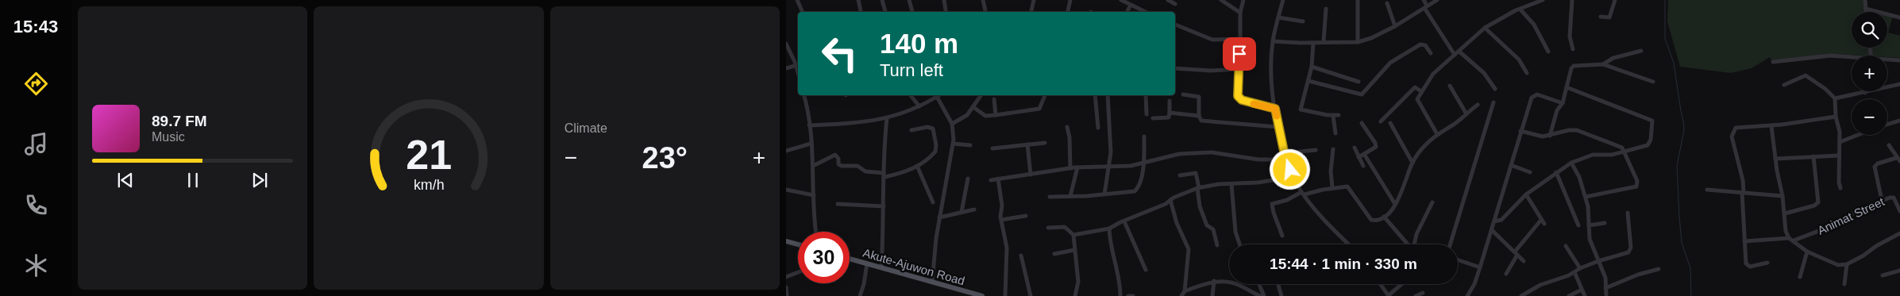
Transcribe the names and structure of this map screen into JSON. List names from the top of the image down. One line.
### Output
{"streets":{"main road":["Akute-Ajuwon Road"],"street":["Animat Street"]},"page":{"tabs":"15:43","tile":"Climate","map_buttons":["+","−"],"turn":["140 m","Turn left"],"song":["89.7 FM","Music"],"heat":["−","23°","+"],"limit":"30","trip":"15:44 · 1 min · 330 m","gauge":["21","km/h"]}}
